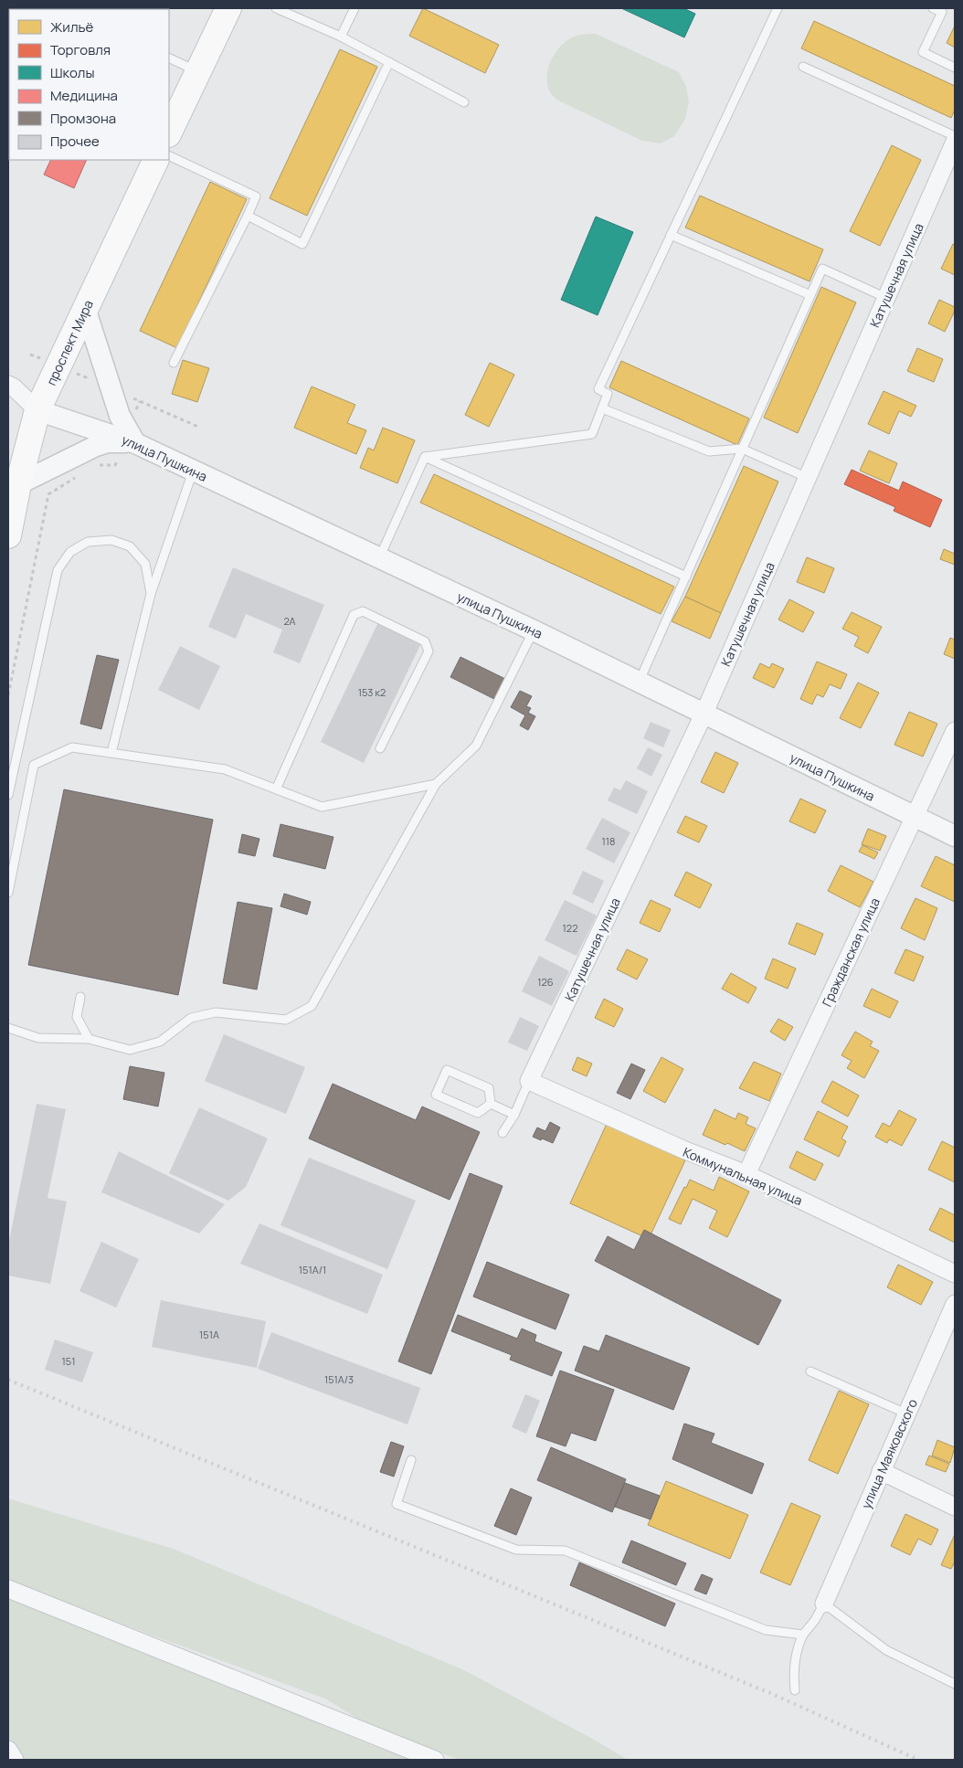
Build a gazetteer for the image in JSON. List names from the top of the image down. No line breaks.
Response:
{"streets":{"main road":["проспект Мира"],"street":["Катушечная улица","улица Пушкина","Гражданская улица","Коммунальная улица","улица Маяковского"]},"crossings":[["Катушечная улица","улица Пушкина"],["Катушечная улица","Коммунальная улица"],["проспект Мира","улица Пушкина"],["улица Пушкина","Гражданская улица"],["Гражданская улица","Коммунальная улица"]],"house_numbers":["2А","153 к2","118","122","126","151А/1","151А","151","151А/3"],"legend":["Жильё","Торговля","Школы","Медицина","Промзона","Прочее"]}
